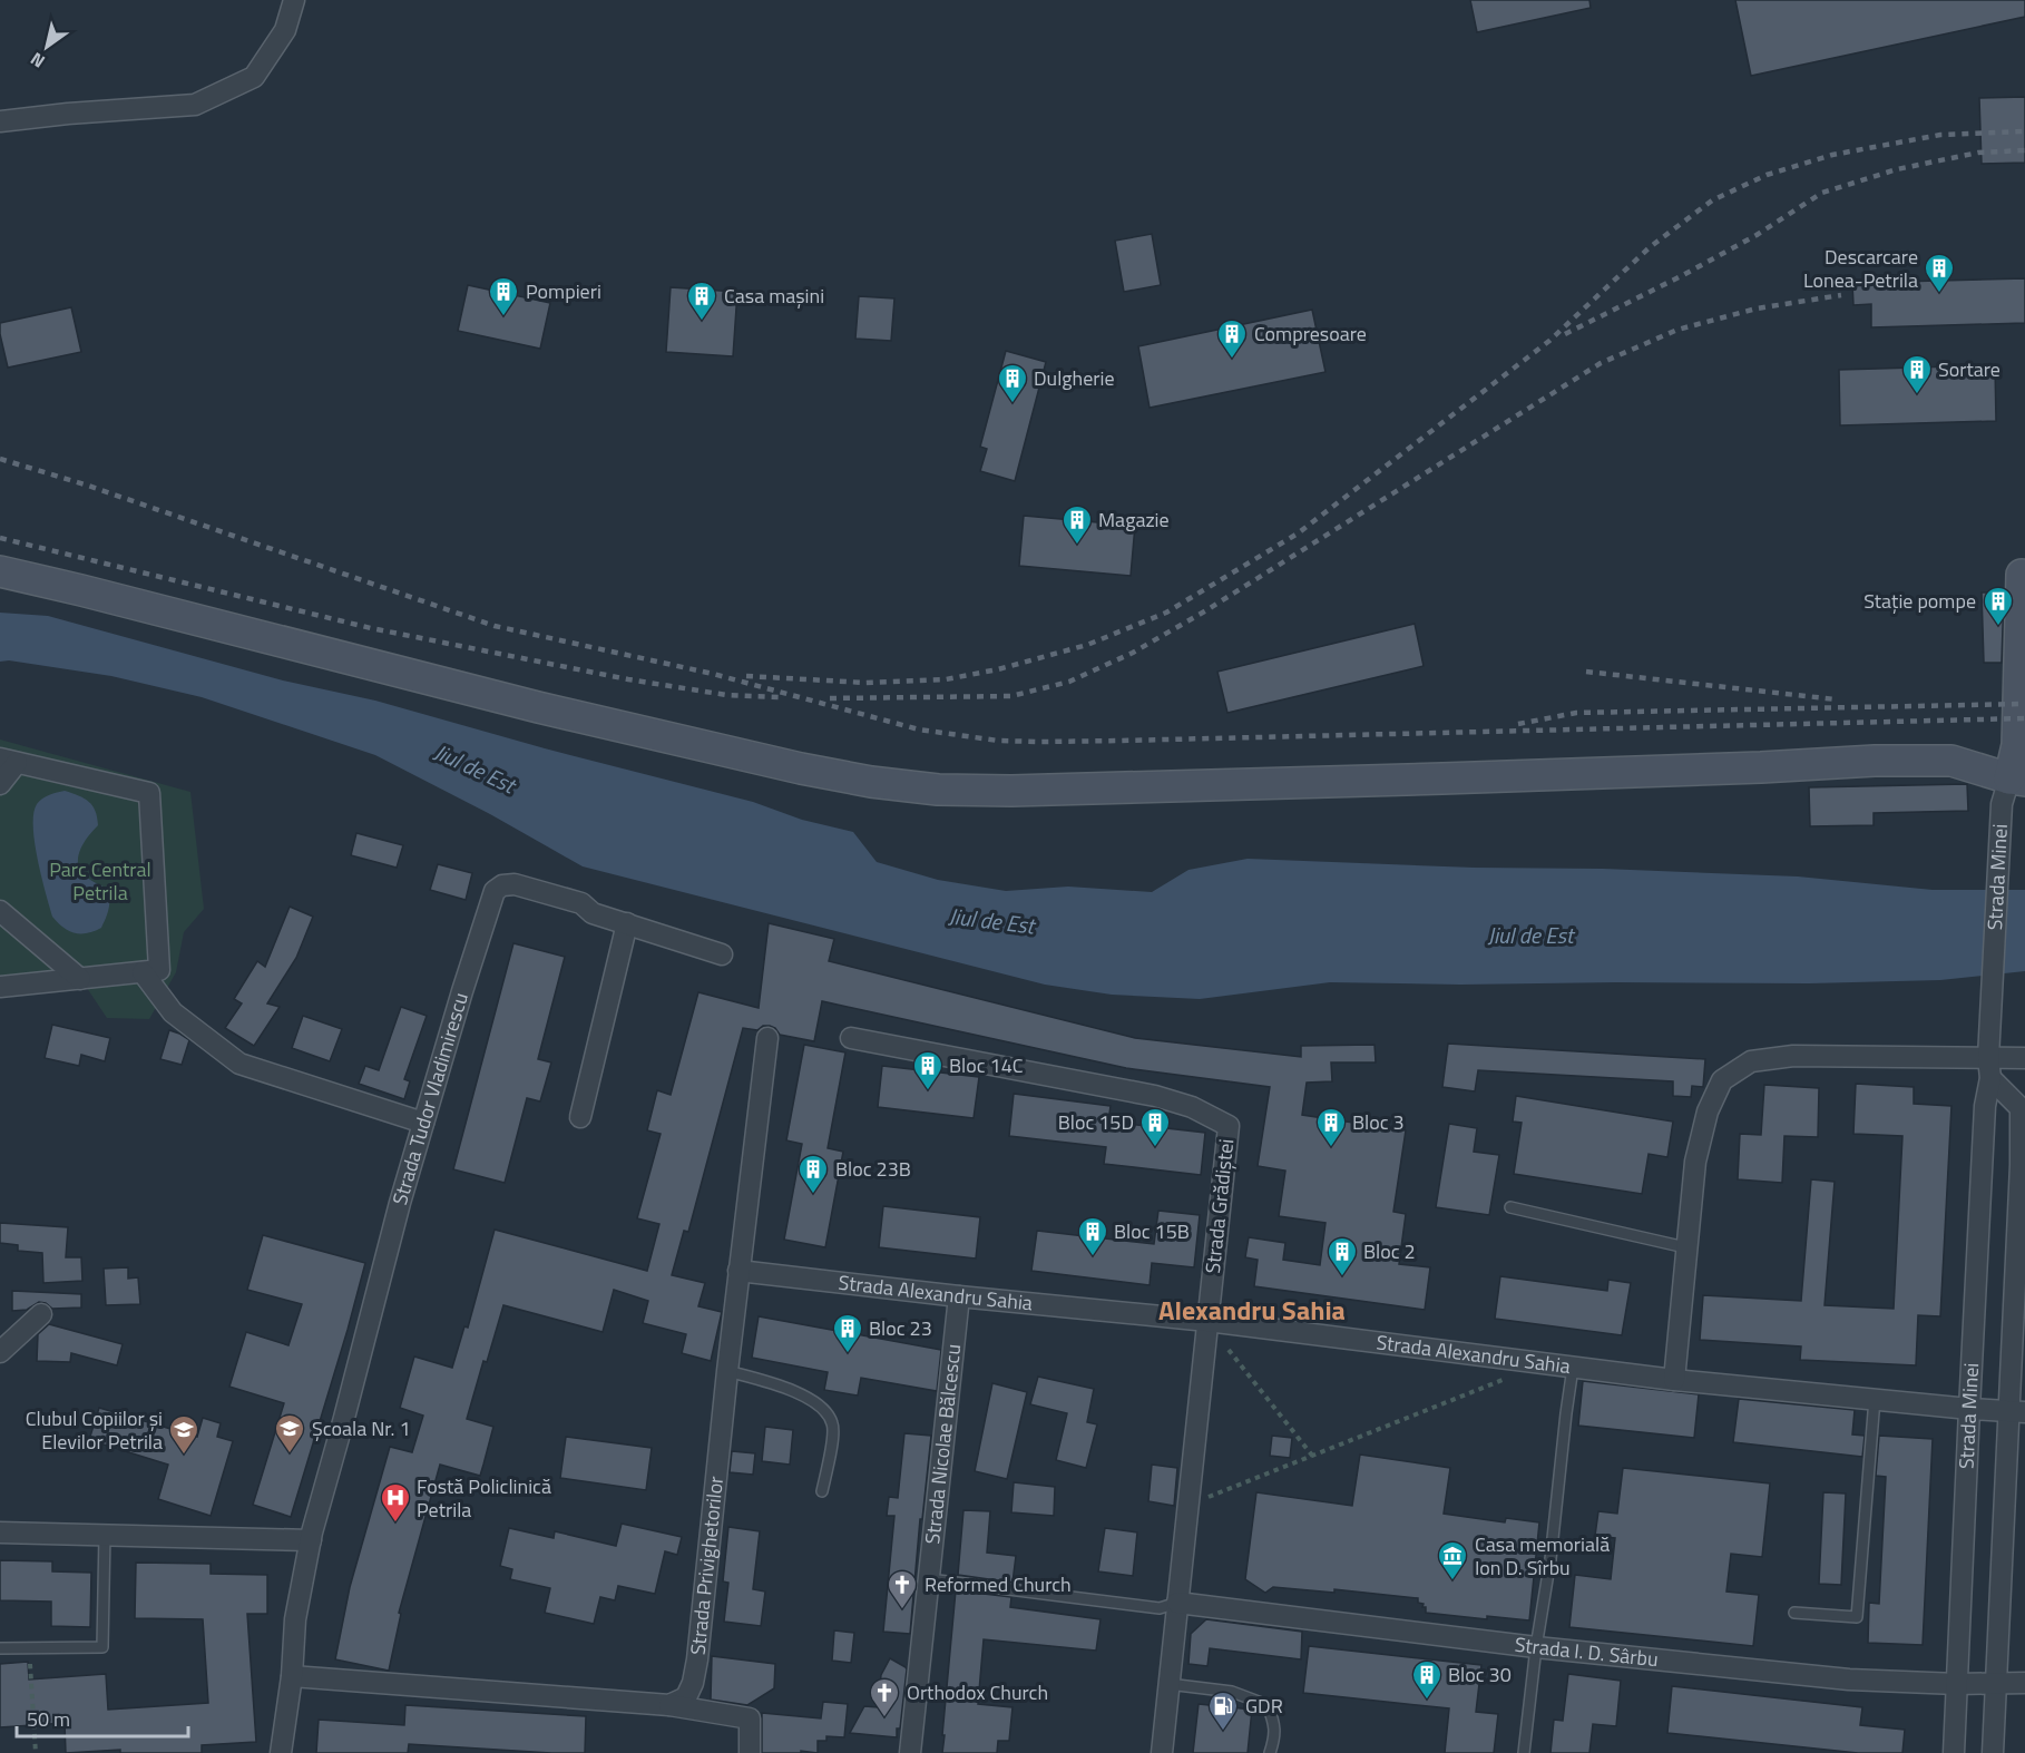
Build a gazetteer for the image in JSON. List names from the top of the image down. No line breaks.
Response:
{"streets":{"street":["Strada Minei","Strada Tudor Vladimirescu","Strada Grădiștei","Strada Alexandru Sahia","Strada Nicolae Bălcescu","Strada Privighetorilor","Strada I. D. Sârbu"]},"crossings":[["Strada Minei","Strada Alexandru Sahia"],["Strada Minei","Strada I. D. Sârbu"],["Strada Grădiștei","Strada Alexandru Sahia"],["Strada Grădiștei","Strada I. D. Sârbu"],["Strada Alexandru Sahia","Strada Nicolae Bălcescu"],["Strada Alexandru Sahia","Strada Privighetorilor"]],"districts":["Alexandru Sahia"],"water":["Jiul de Est"],"parks":["Parc Central Petrila"],"places":{"building":["Descarcare Lonea-Petrila","Pompieri","Casa mașini","Compresoare","Sortare","Dulgherie","Magazie","Stație pompe","Bloc 14C","Bloc 15D","Bloc 3","Bloc 23B","Bloc 15B","Bloc 2","Bloc 23","Bloc 30"],"school or university":["Școala Nr. 1","Clubul Copiilor și Elevilor Petrila"],"hospital":["Fostă Policlinică Petrila"],"museum":["Casa memorială Ion D. Sîrbu"],"church":["Reformed Church","Orthodox Church"],"fuel station":["GDR"]},"scale_bar":"50 m","north":"bottom left"}
